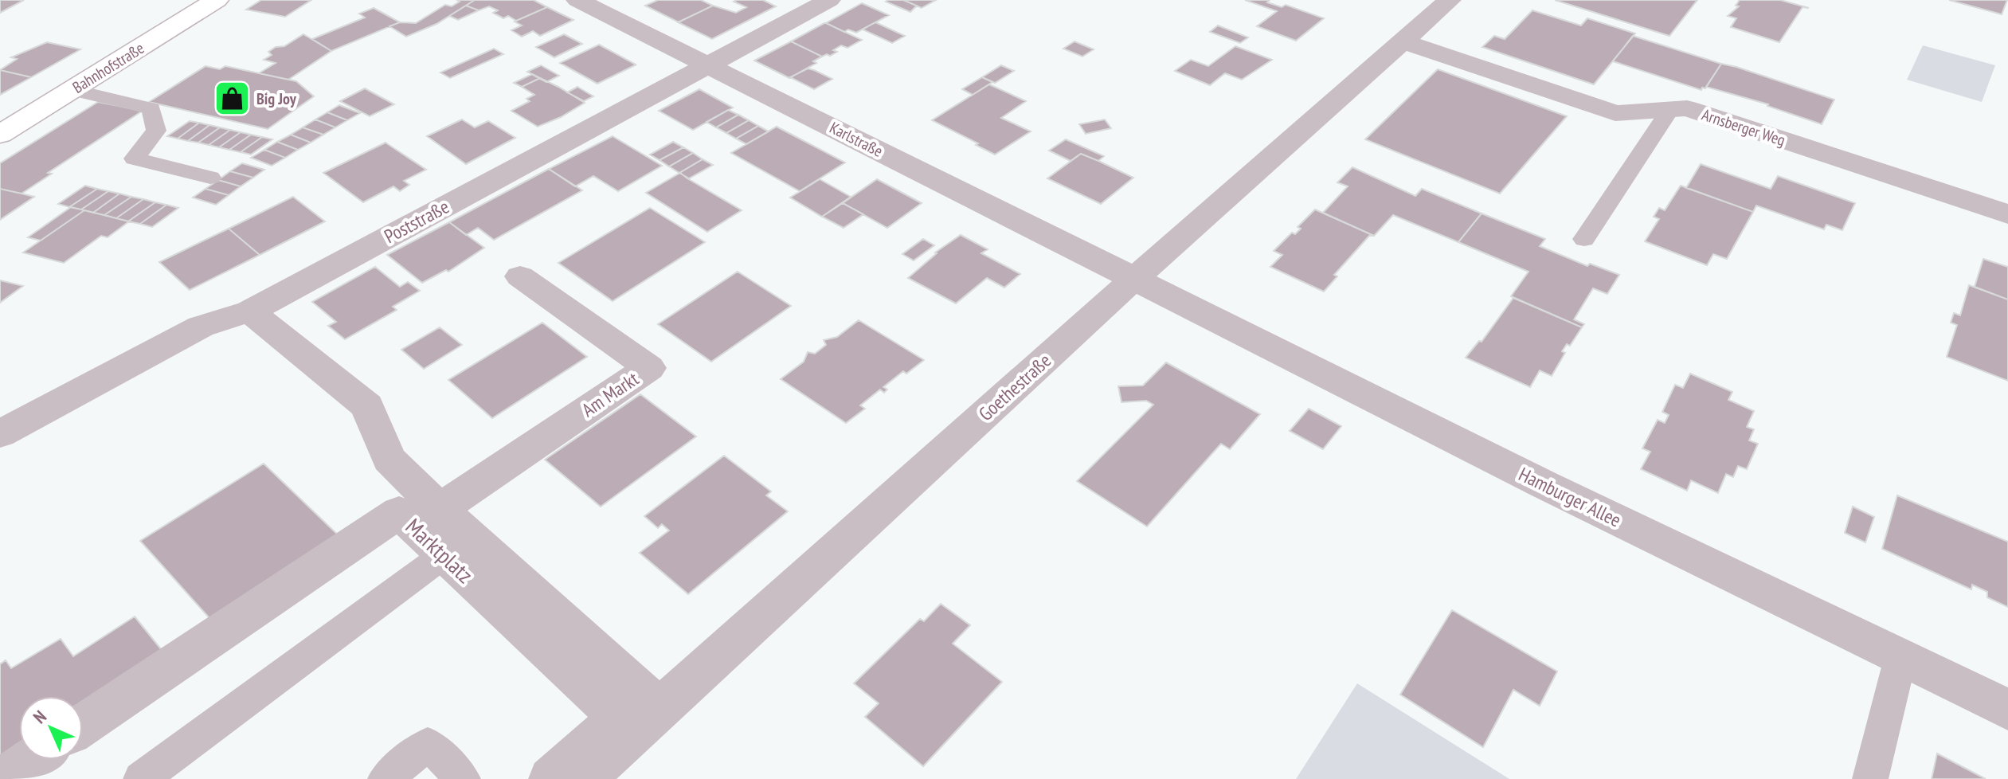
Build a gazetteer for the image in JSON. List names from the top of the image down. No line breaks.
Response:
{"streets":{"main road":["Bahnhofstraße"],"street":["Arnsberger Weg","Karlstraße","Poststraße","Goethestraße","Am Markt","Hamburger Allee","Marktplatz"]},"crossings":[["Arnsberger Weg","Goethestraße"],["Karlstraße","Poststraße"],["Karlstraße","Goethestraße"],["Karlstraße","Hamburger Allee"],["Goethestraße","Hamburger Allee"],["Am Markt","Marktplatz"]],"places":{"shop":["Big Joy"]},"north":"top left"}
